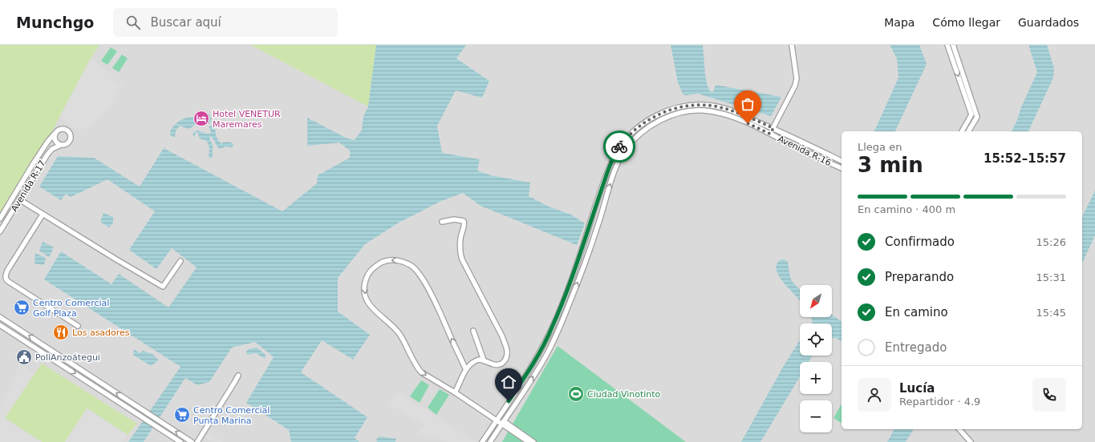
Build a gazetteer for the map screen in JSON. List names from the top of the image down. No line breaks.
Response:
{"streets":{"street":["Avenida R-16","Avenida R-17"]},"places":{"hotel":["Hotel VENETUR Maremares"],"supermarket":["Centro Comercial Golf Plaza","Centro Comercial Punta Marina"],"restaurant":["Los asadores"],"public building":["PoliAnzoátegui"],"sports":["Ciudad Vinotinto"]},"north":"bottom left","page":{"header":"Munchgo","search":"Buscar aquí","nav":["Mapa","Cómo llegar","Guardados"],"heading":["3 min","Llega en","15:52–15:57"],"panel":["Lucía","Repartidor · 4.9"],"bar":"En camino · 400 m","list":[["Confirmado","15:26"],["Preparando","15:31"],["En camino","15:45"],"Entregado"],"map_buttons":["+","−"]}}
